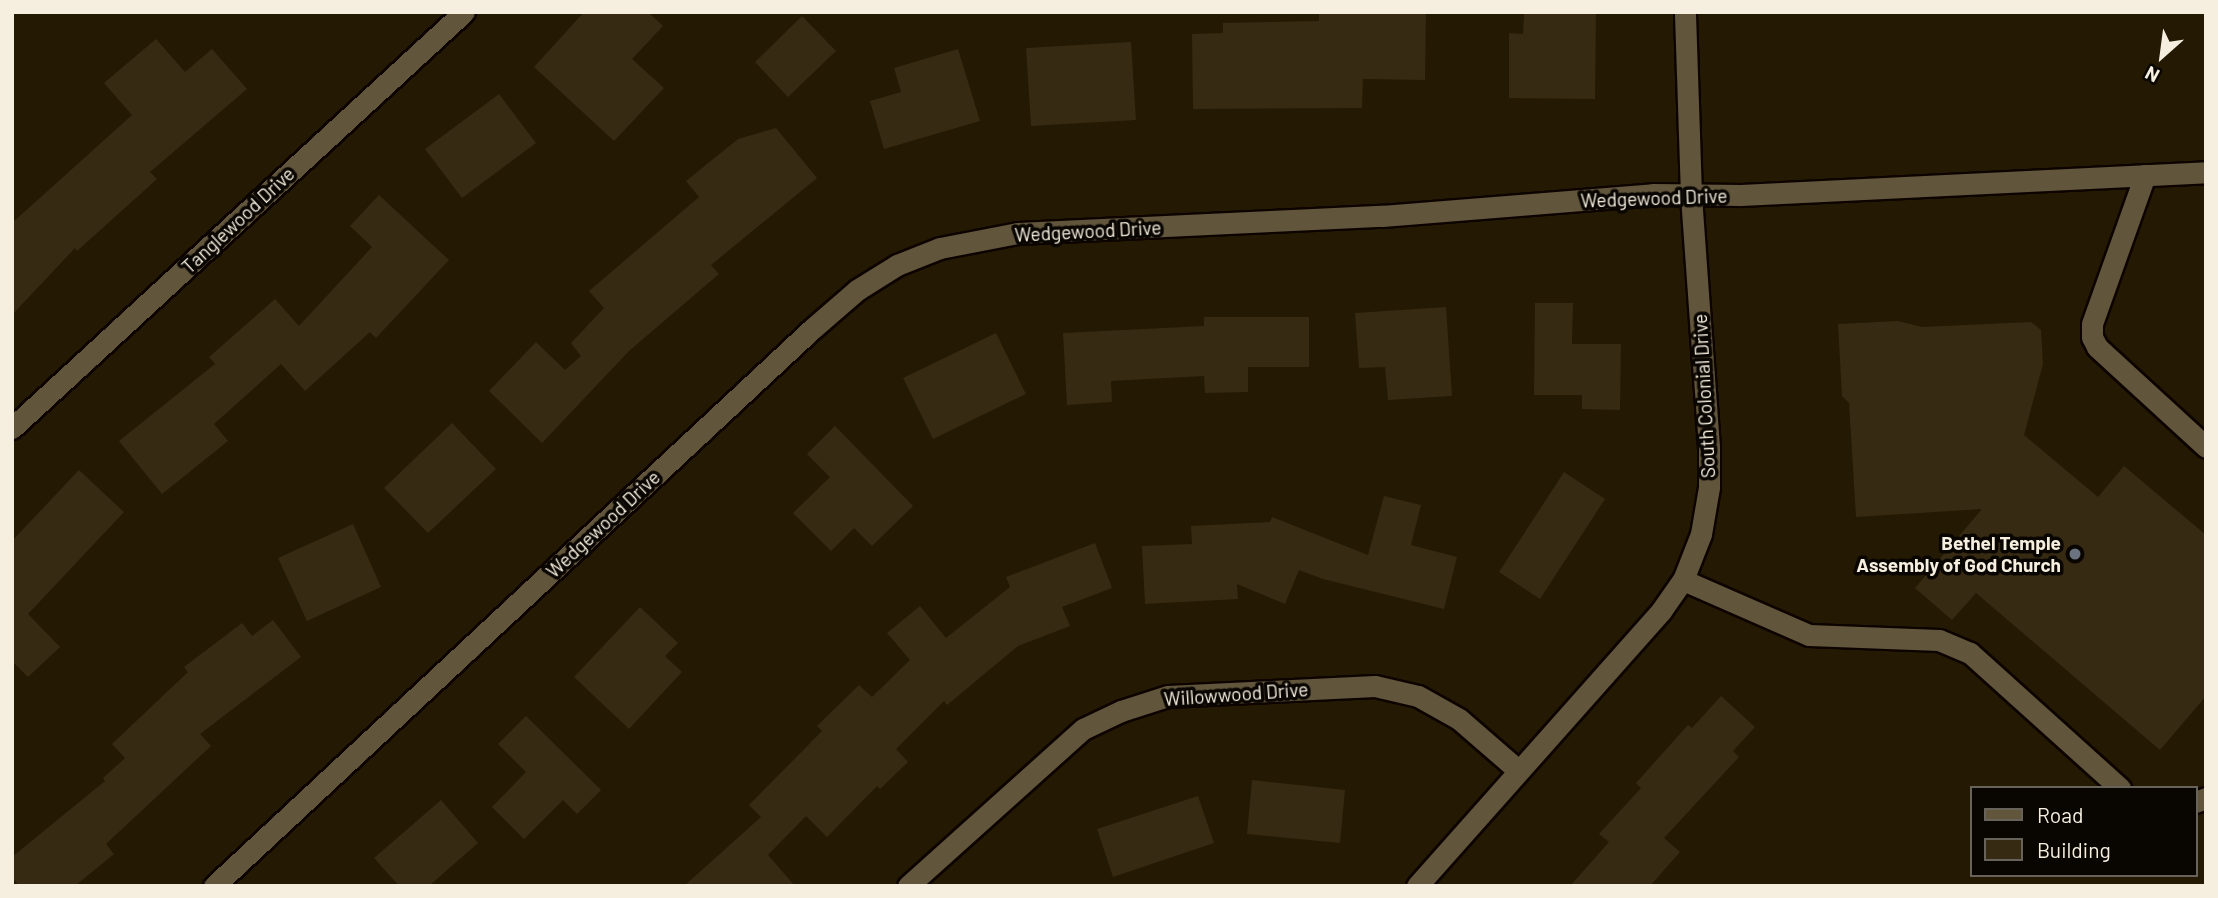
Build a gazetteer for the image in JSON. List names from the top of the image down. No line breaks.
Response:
{"streets":{"street":["Wedgewood Drive","Tanglewood Drive","South Colonial Drive","Willowwood Drive"]},"crossings":[["Wedgewood Drive","South Colonial Drive"],["South Colonial Drive","Willowwood Drive"]],"places":["Bethel Temple Assembly of God Church"],"legend":["Road","Building"],"north":"bottom left"}
